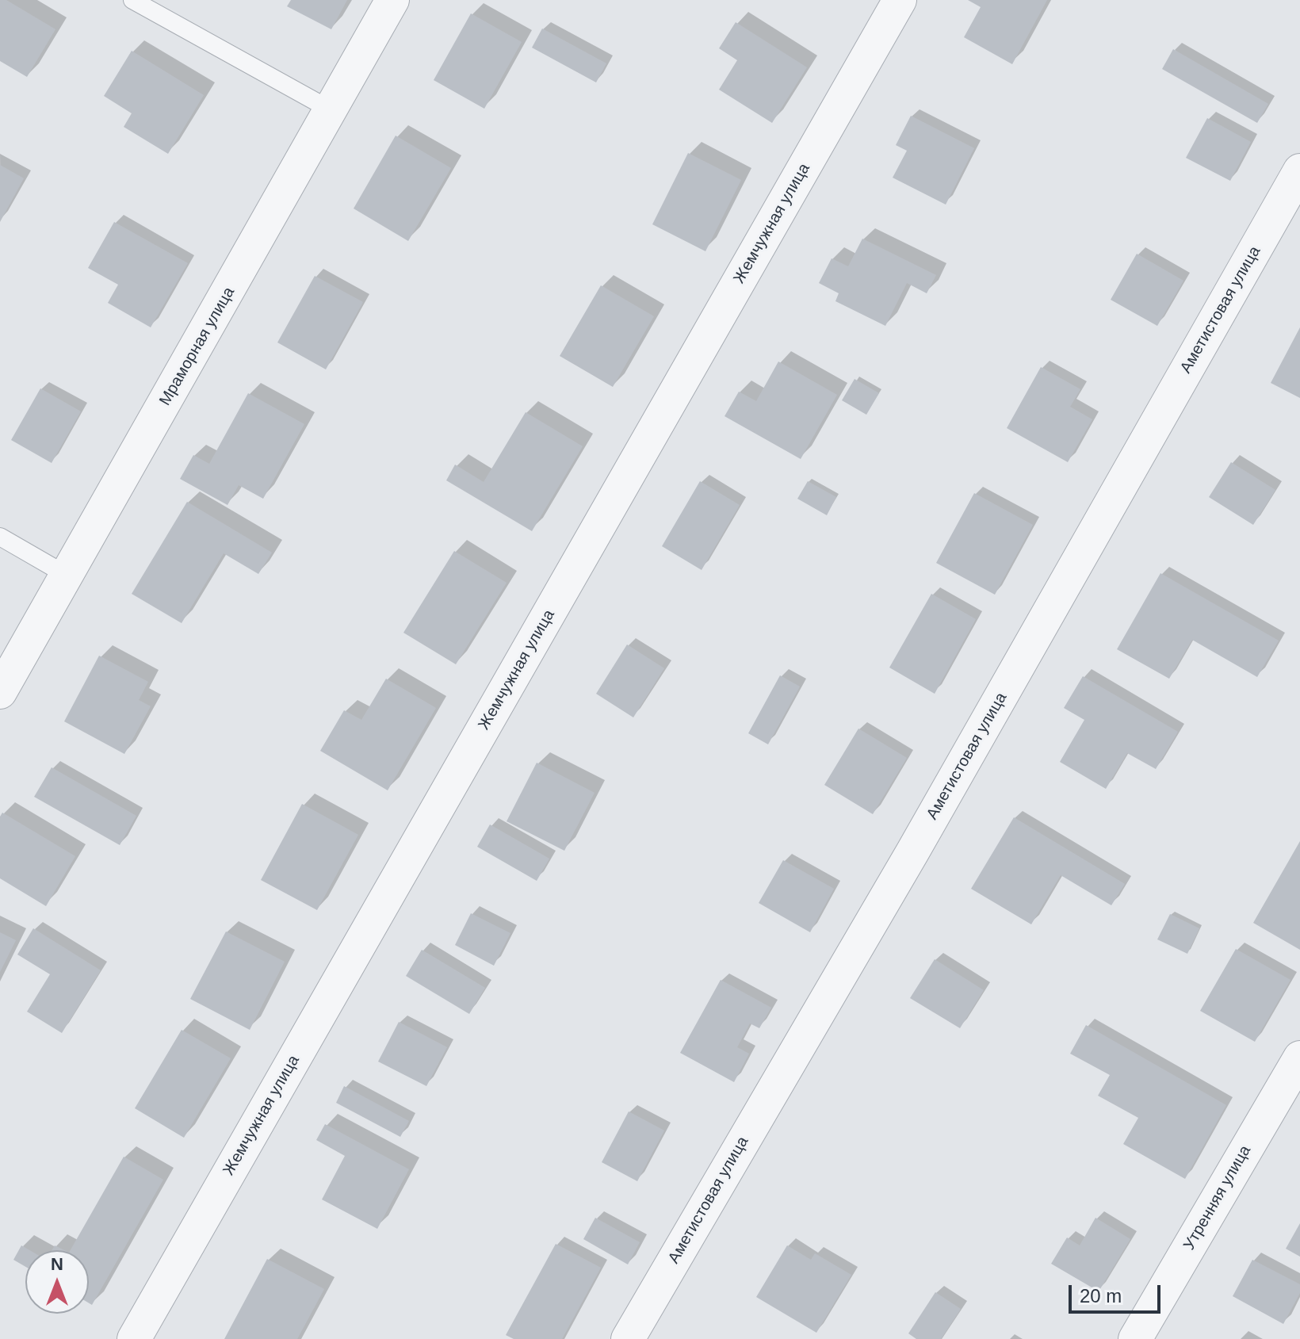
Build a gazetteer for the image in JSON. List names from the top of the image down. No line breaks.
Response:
{"streets":{"street":["Жемчужная улица","Аметистовая улица","Мраморная улица","Утренняя улица"]},"scale_bar":"20 m","north":"top"}
